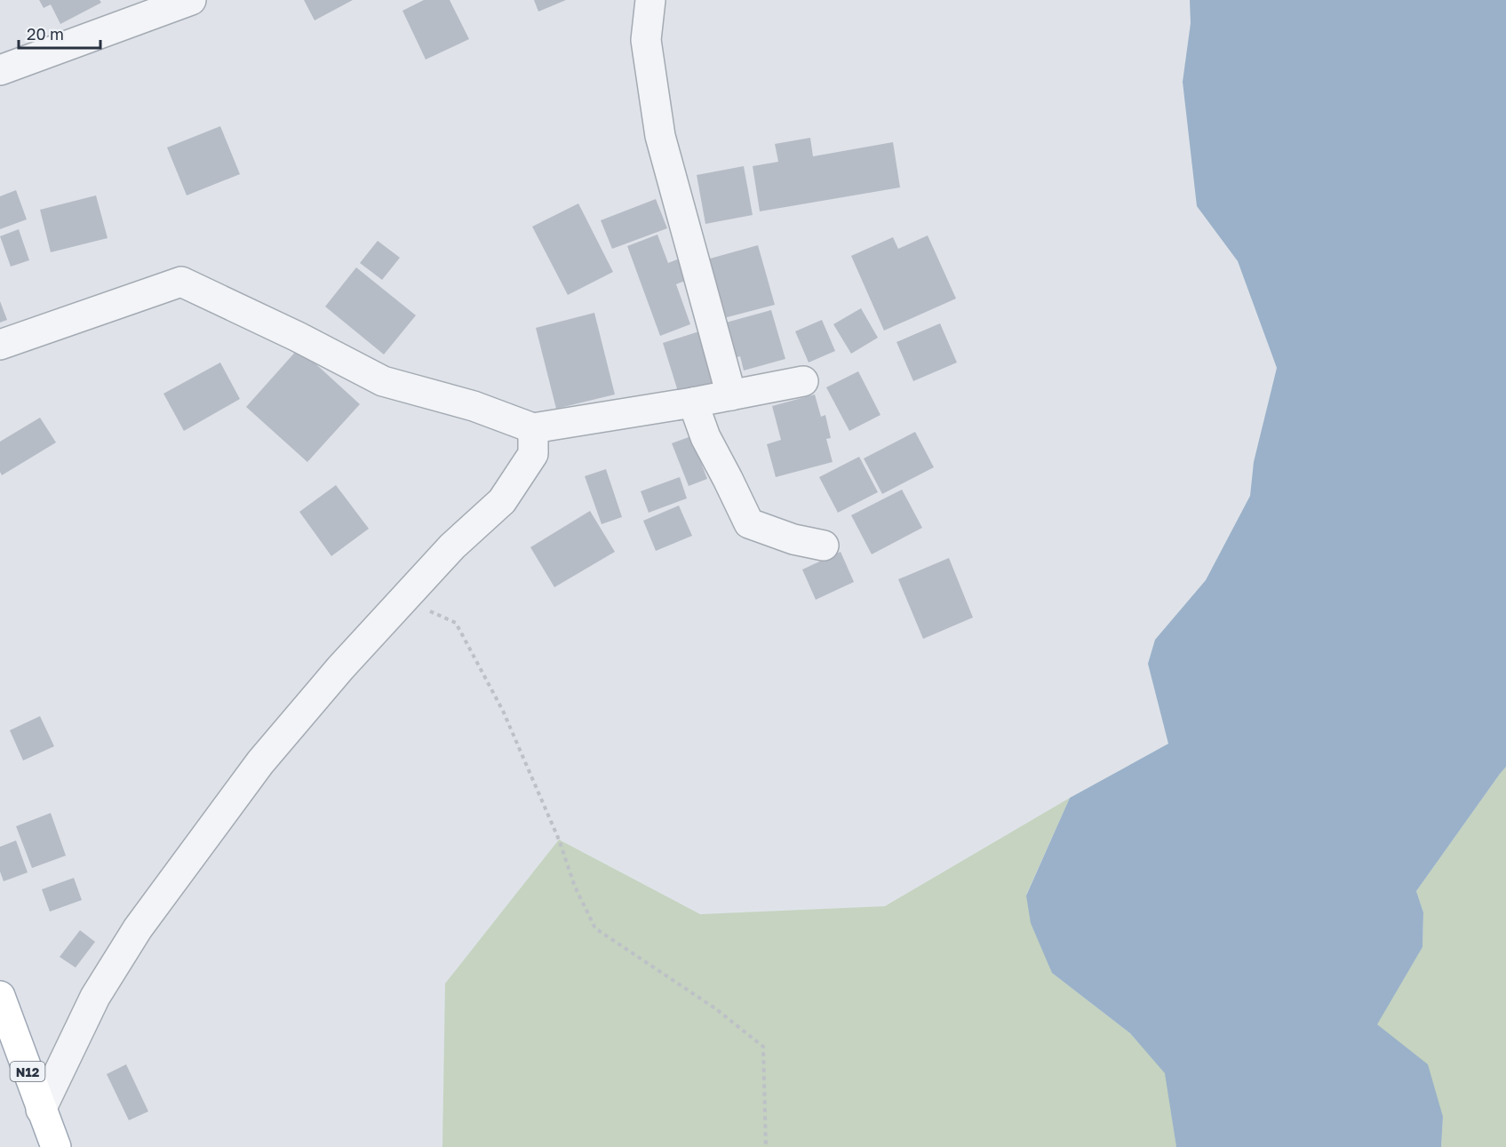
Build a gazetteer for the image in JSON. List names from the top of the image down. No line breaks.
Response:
{"streets":{"main road":["N12"]},"scale_bar":"20 m"}
